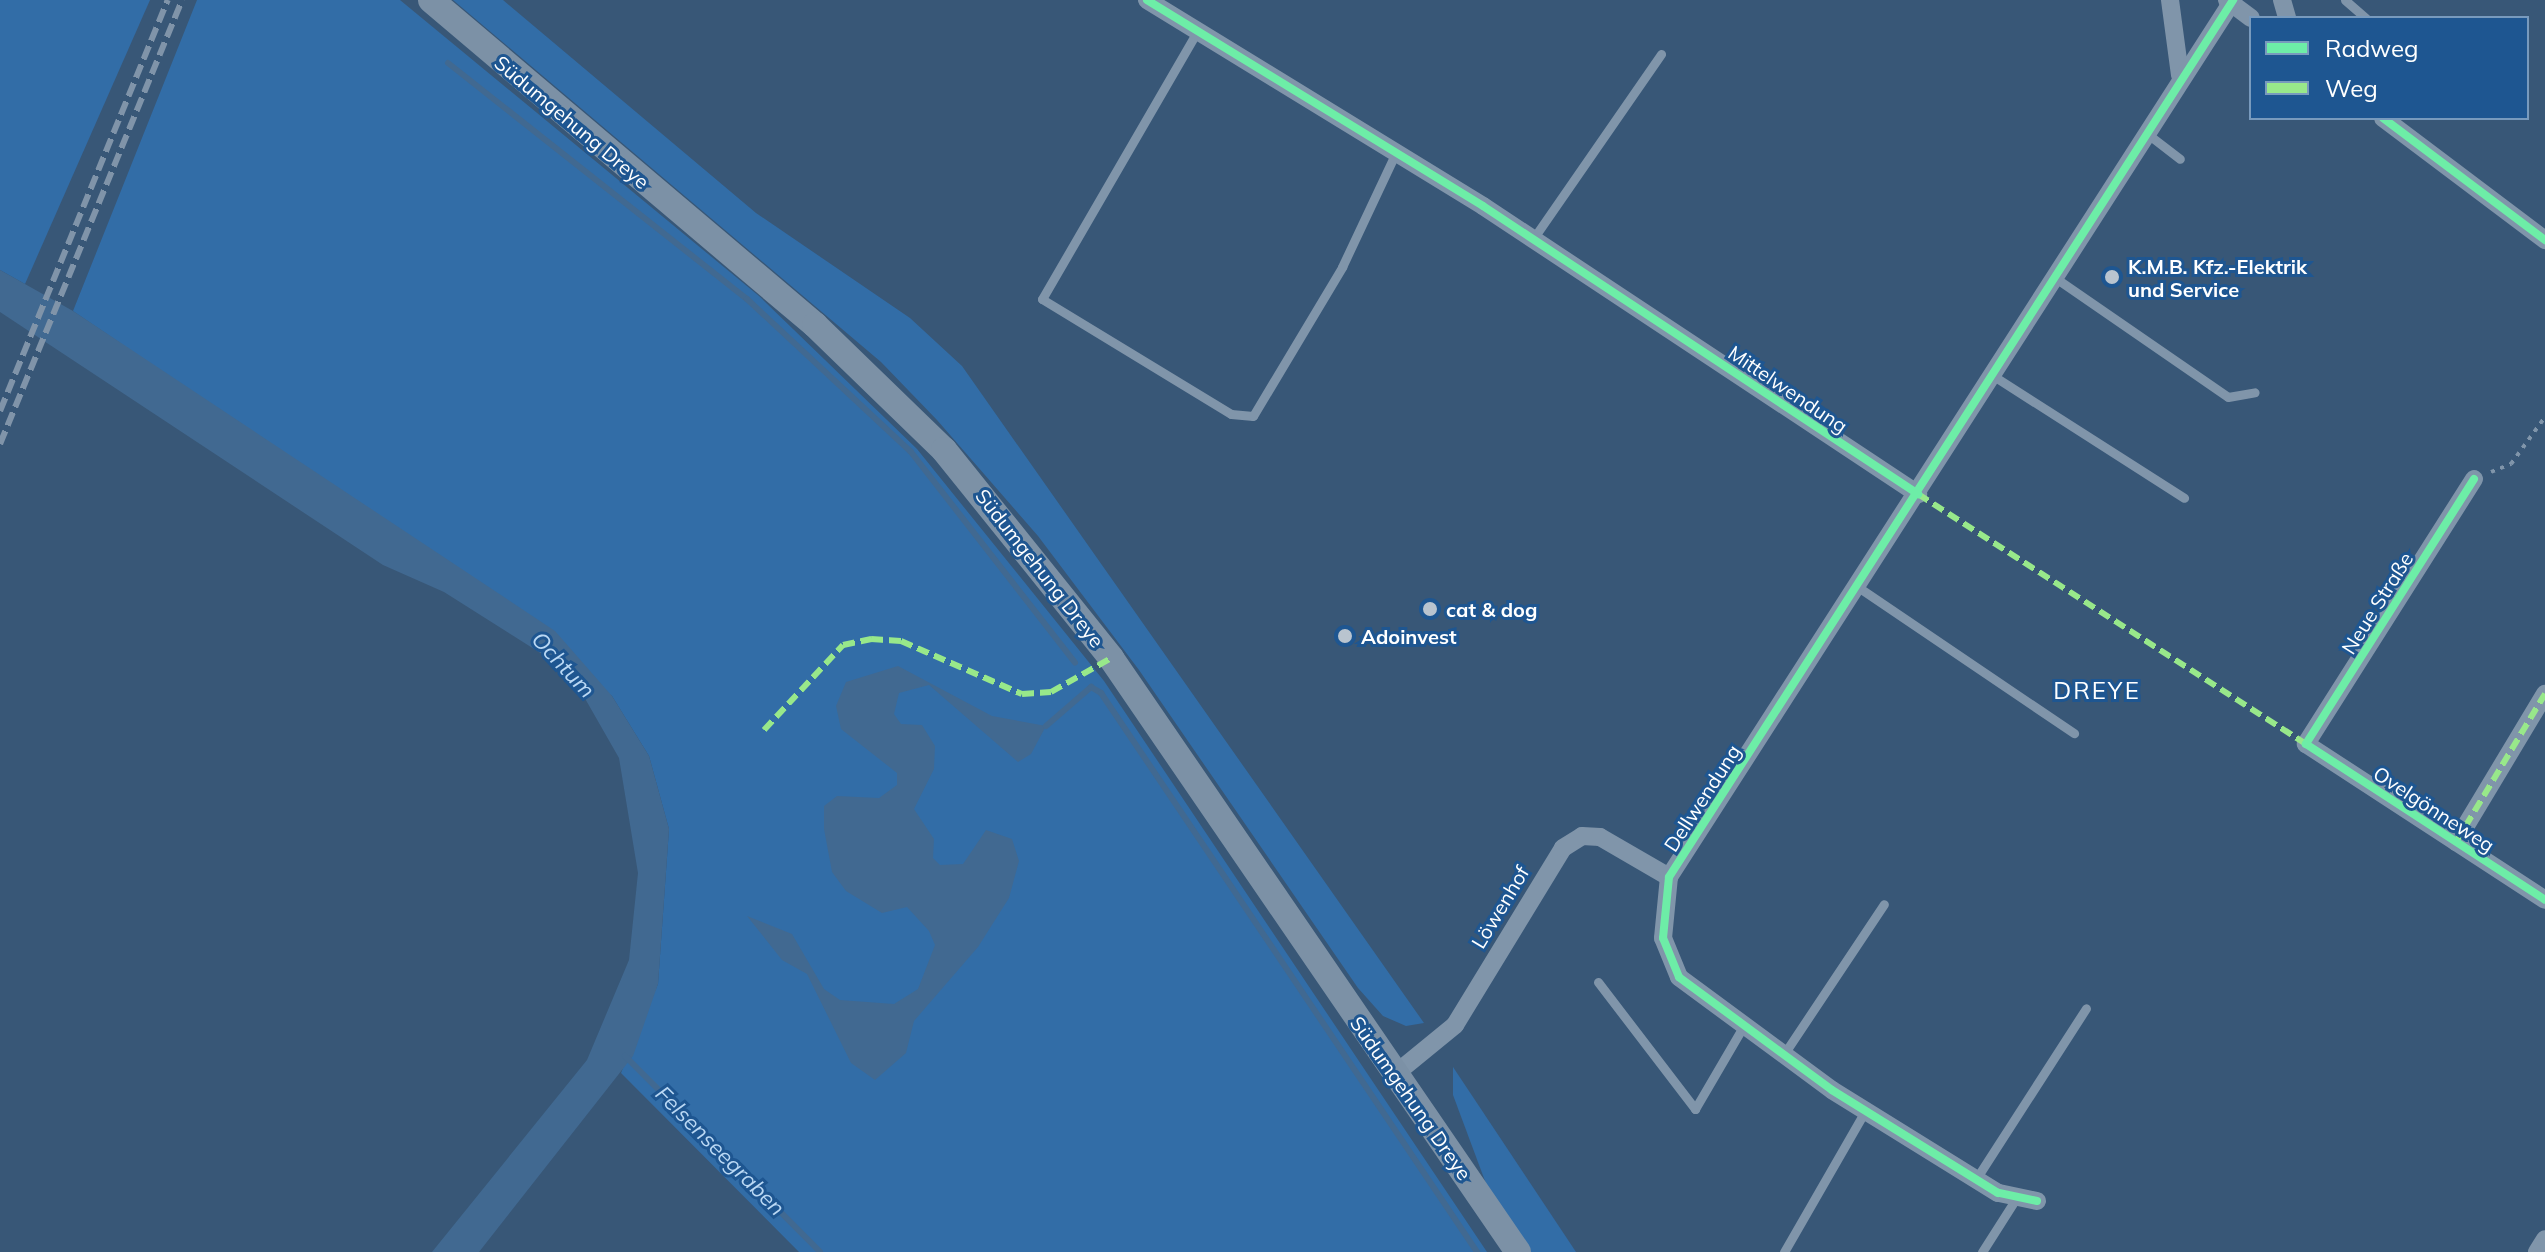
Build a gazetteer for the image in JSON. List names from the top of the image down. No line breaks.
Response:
{"streets":{"main road":["Südumgehung Dreye"],"street":["Mittelwendung","Neue Straße","Dellwendung","Ovelgönneweg","Löwenhof"]},"crossings":[["Südumgehung Dreye","Löwenhof"],["Mittelwendung","Dellwendung"],["Neue Straße","Ovelgönneweg"],["Dellwendung","Löwenhof"]],"districts":["DREYE"],"water":["Ochtum","Felsenseegraben"],"places":["K.M.B. Kfz.-Elektrik und Service","cat & dog","Adoinvest"],"legend":["Radweg","Weg"]}
